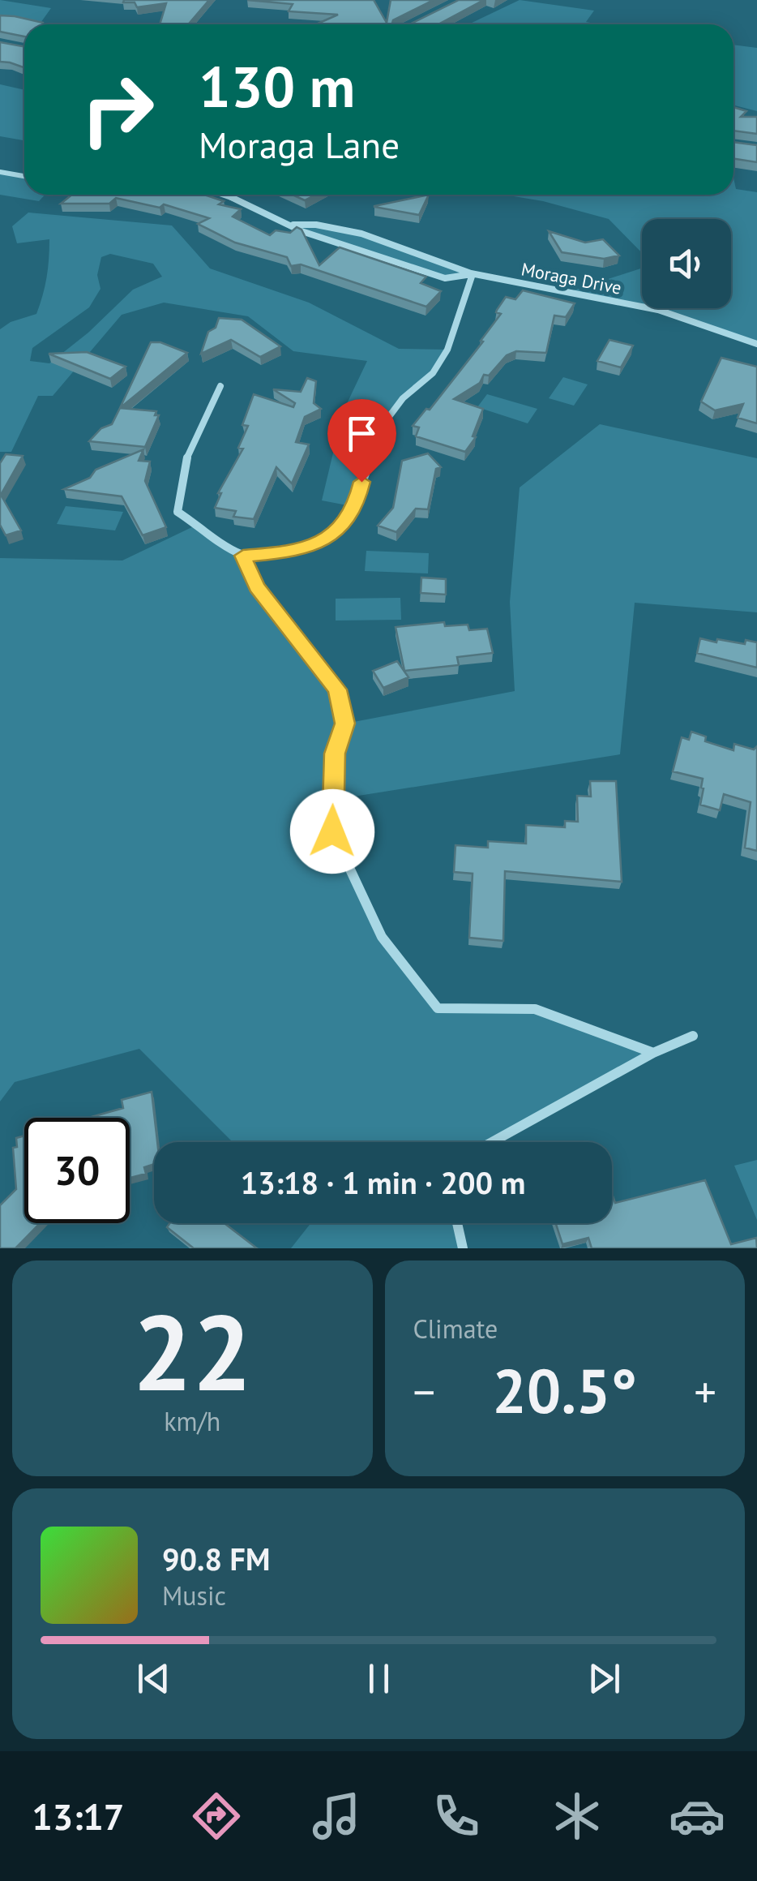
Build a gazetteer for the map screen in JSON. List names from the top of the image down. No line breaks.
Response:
{"streets":{"street":["Moraga Drive"]},"page":{"turn":["130 m","Moraga Lane"],"limit":"30","trip":"13:18 · 1 min · 200 m","tile":[["22","km/h"],"Climate"],"heat":["−","20.5°","+"],"song":["90.8 FM","Music"],"tabs":"13:17"}}
